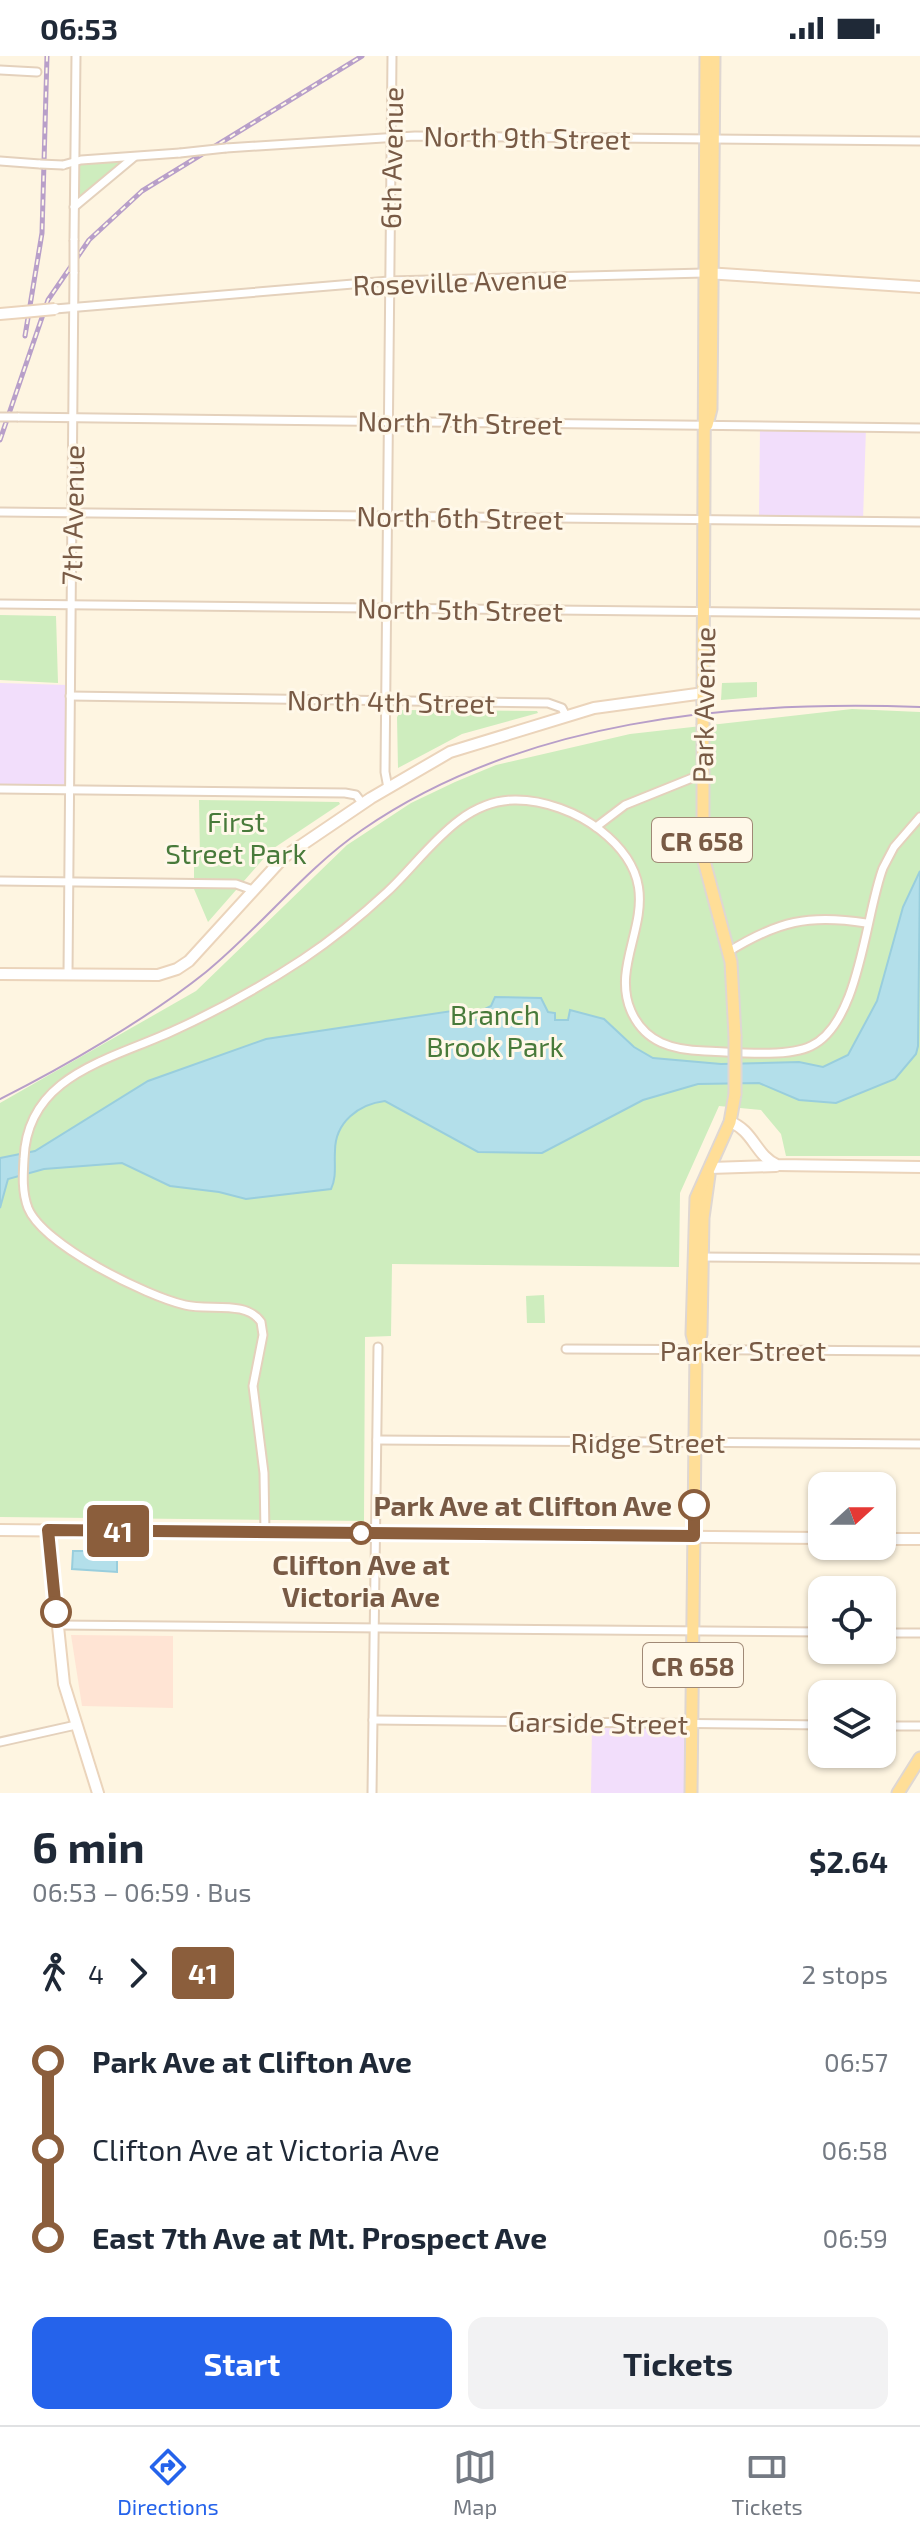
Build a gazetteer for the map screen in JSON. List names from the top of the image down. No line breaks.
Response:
{"streets":{"main road":["Roseville Avenue","Park Avenue","CR 658"],"street":["North 9th Street","6th Avenue","North 7th Street","7th Avenue","North 6th Street","North 5th Street","North 4th Street","Parker Street","Ridge Street","Garside Street"]},"crossings":[["North 9th Street","6th Avenue"],["North 9th Street","7th Avenue"],["North 9th Street","Park Avenue"],["6th Avenue","Roseville Avenue"],["6th Avenue","North 7th Street"],["6th Avenue","North 6th Street"],["6th Avenue","North 5th Street"],["6th Avenue","North 4th Street"],["Roseville Avenue","7th Avenue"],["Roseville Avenue","Park Avenue"],["North 7th Street","7th Avenue"],["North 7th Street","Park Avenue"],["7th Avenue","North 6th Street"],["7th Avenue","North 5th Street"],["7th Avenue","North 4th Street"],["North 6th Street","Park Avenue"],["North 5th Street","Park Avenue"],["Park Avenue","Parker Street"],["Park Avenue","Ridge Street"],["Park Avenue","Garside Street"]],"parks":["First Street Park","Branch Brook Park"],"places":["Park Ave at Clifton Ave","Clifton Ave at Victoria Ave"],"lines":["bus line 41"],"north":"right","page":{"status":"06:53","on_map":"41","heading":["6 min","06:53 – 06:59 · Bus","$2.64"],"legs":["4","41","2 stops"],"list":[{"name":"Park Ave at Clifton Ave","value":"06:57"},{"name":"Clifton Ave at Victoria Ave","value":"06:58"},{"name":"East 7th Ave at Mt. Prospect Ave","value":"06:59"}],"buttons":["Start","Tickets"],"tabs":["Directions","Map","Tickets"]}}
